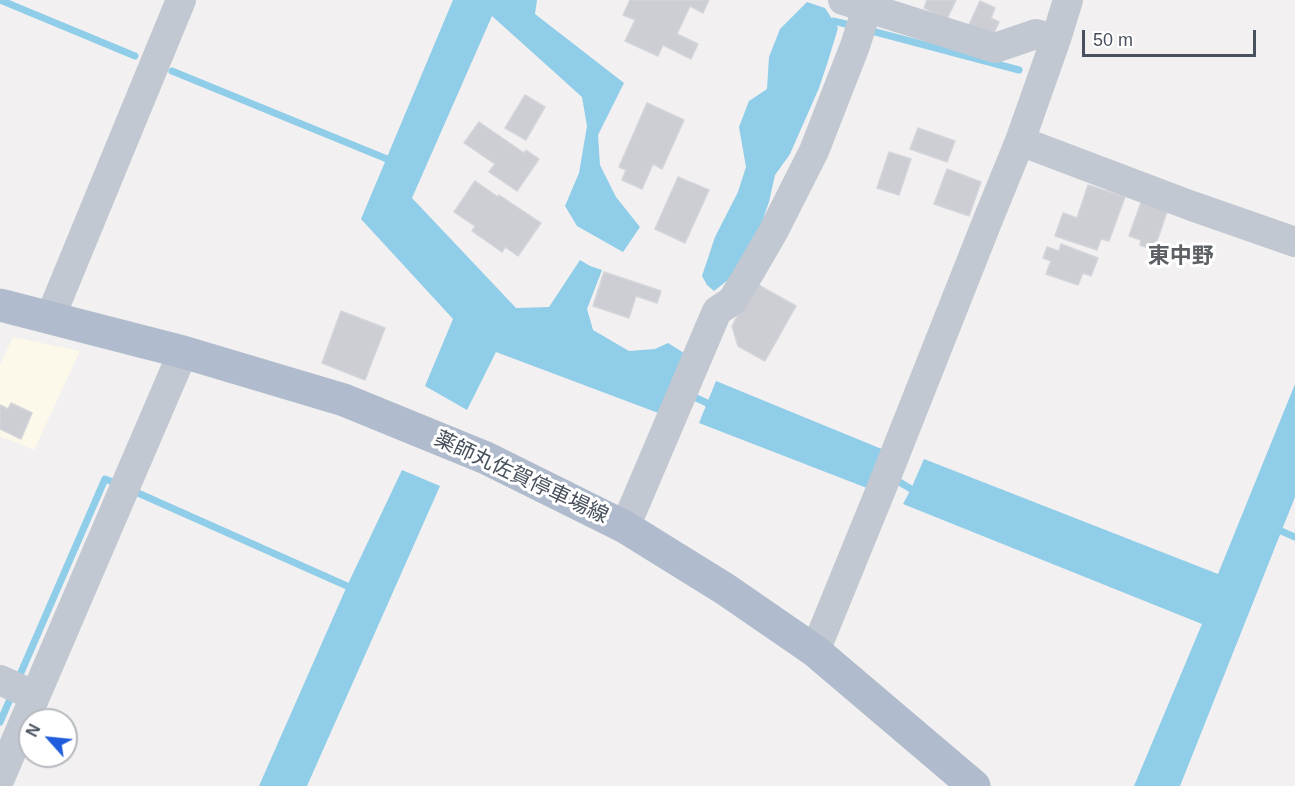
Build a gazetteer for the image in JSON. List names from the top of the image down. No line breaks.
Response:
{"streets":{"main road":["薬師丸佐賀停車場線"]},"districts":["東中野"],"scale_bar":"50 m","north":"top left"}
